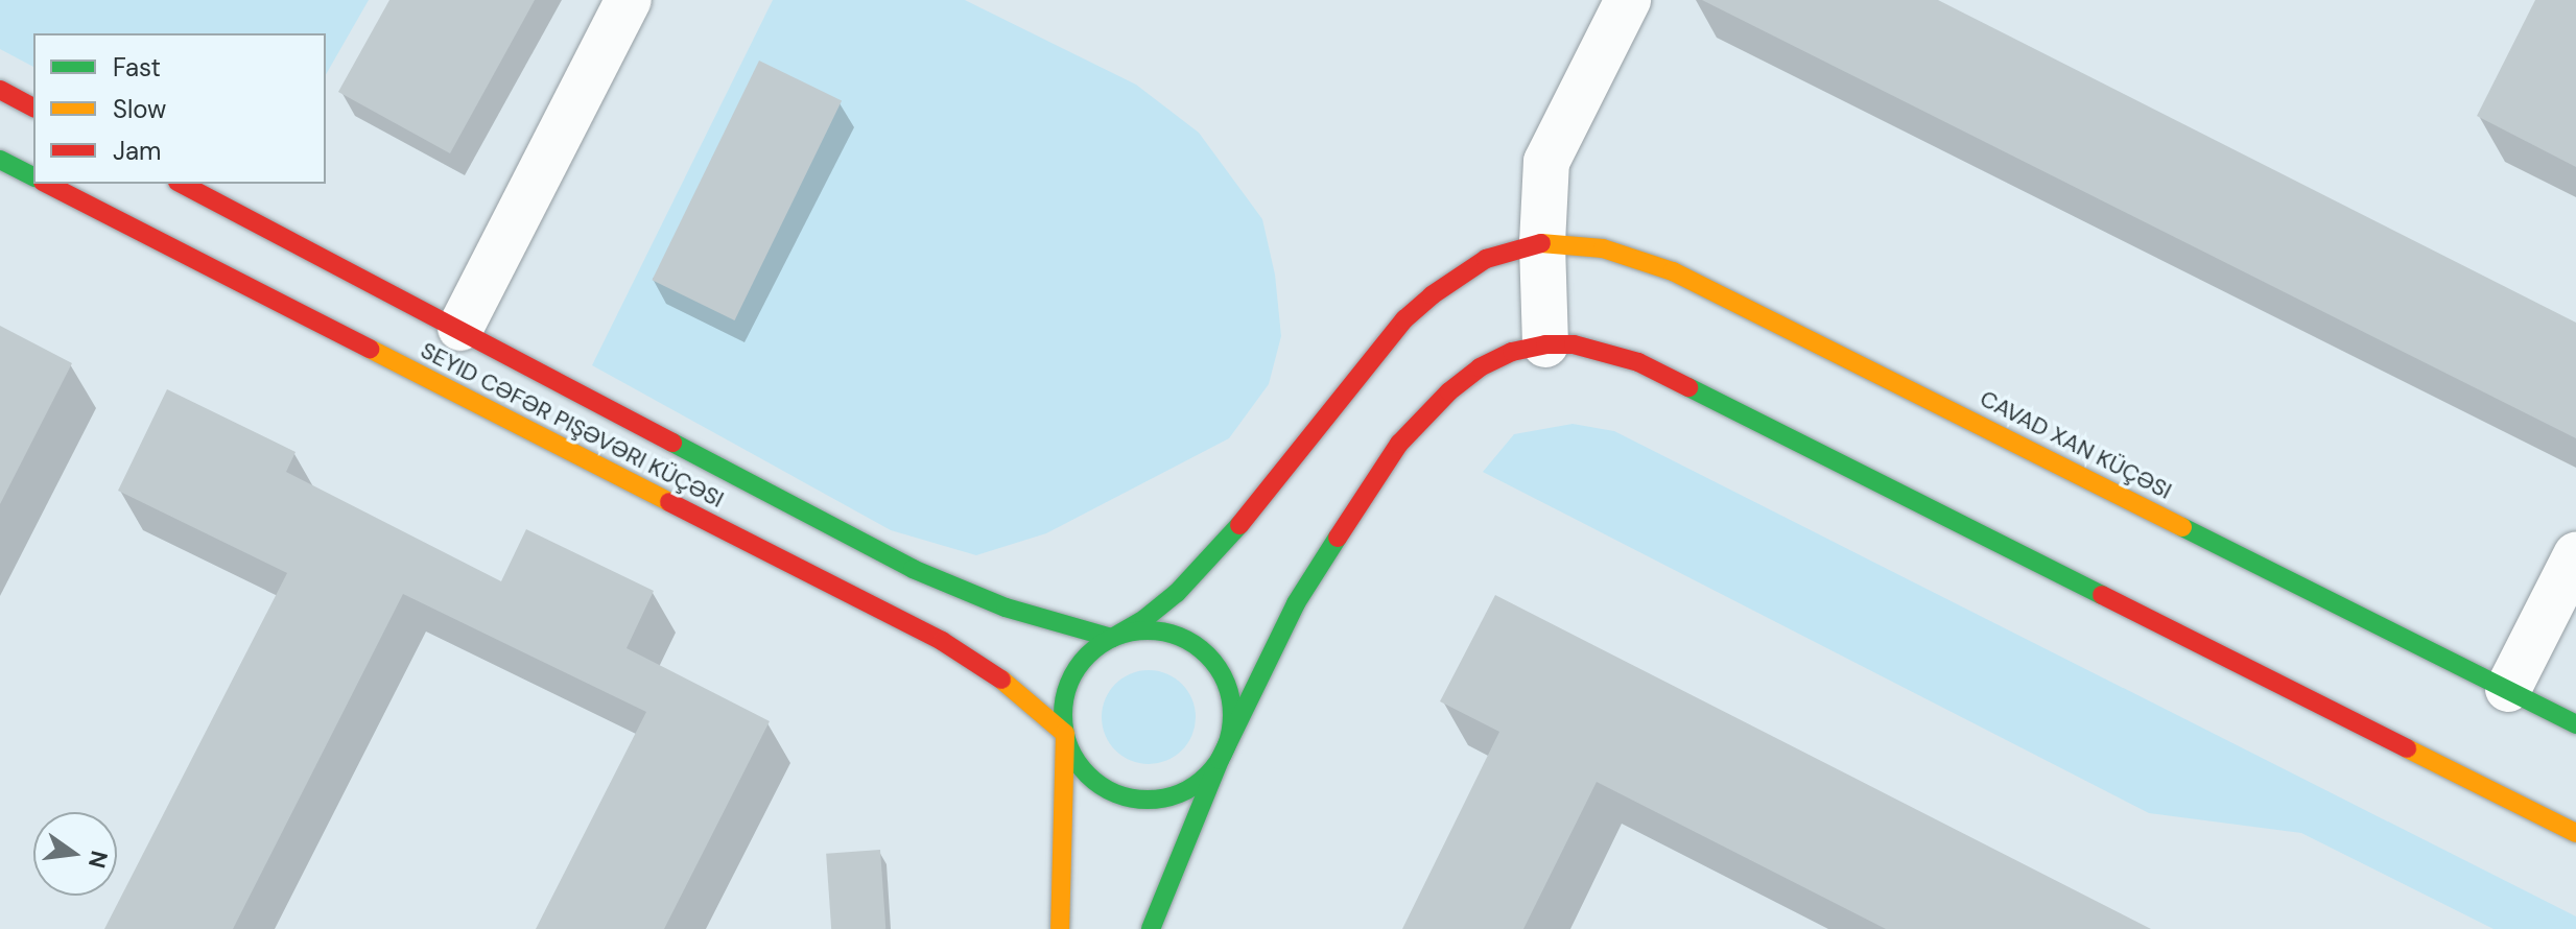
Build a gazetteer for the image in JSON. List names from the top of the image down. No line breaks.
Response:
{"streets":{"street":["SEYID CƏFƏR PIŞƏVƏRI KÜÇƏSI","CAVAD XAN KÜÇƏSI"]},"crossings":[["SEYID CƏFƏR PIŞƏVƏRI KÜÇƏSI","CAVAD XAN KÜÇƏSI"]],"legend":["Fast","Slow","Jam"],"north":"right"}
